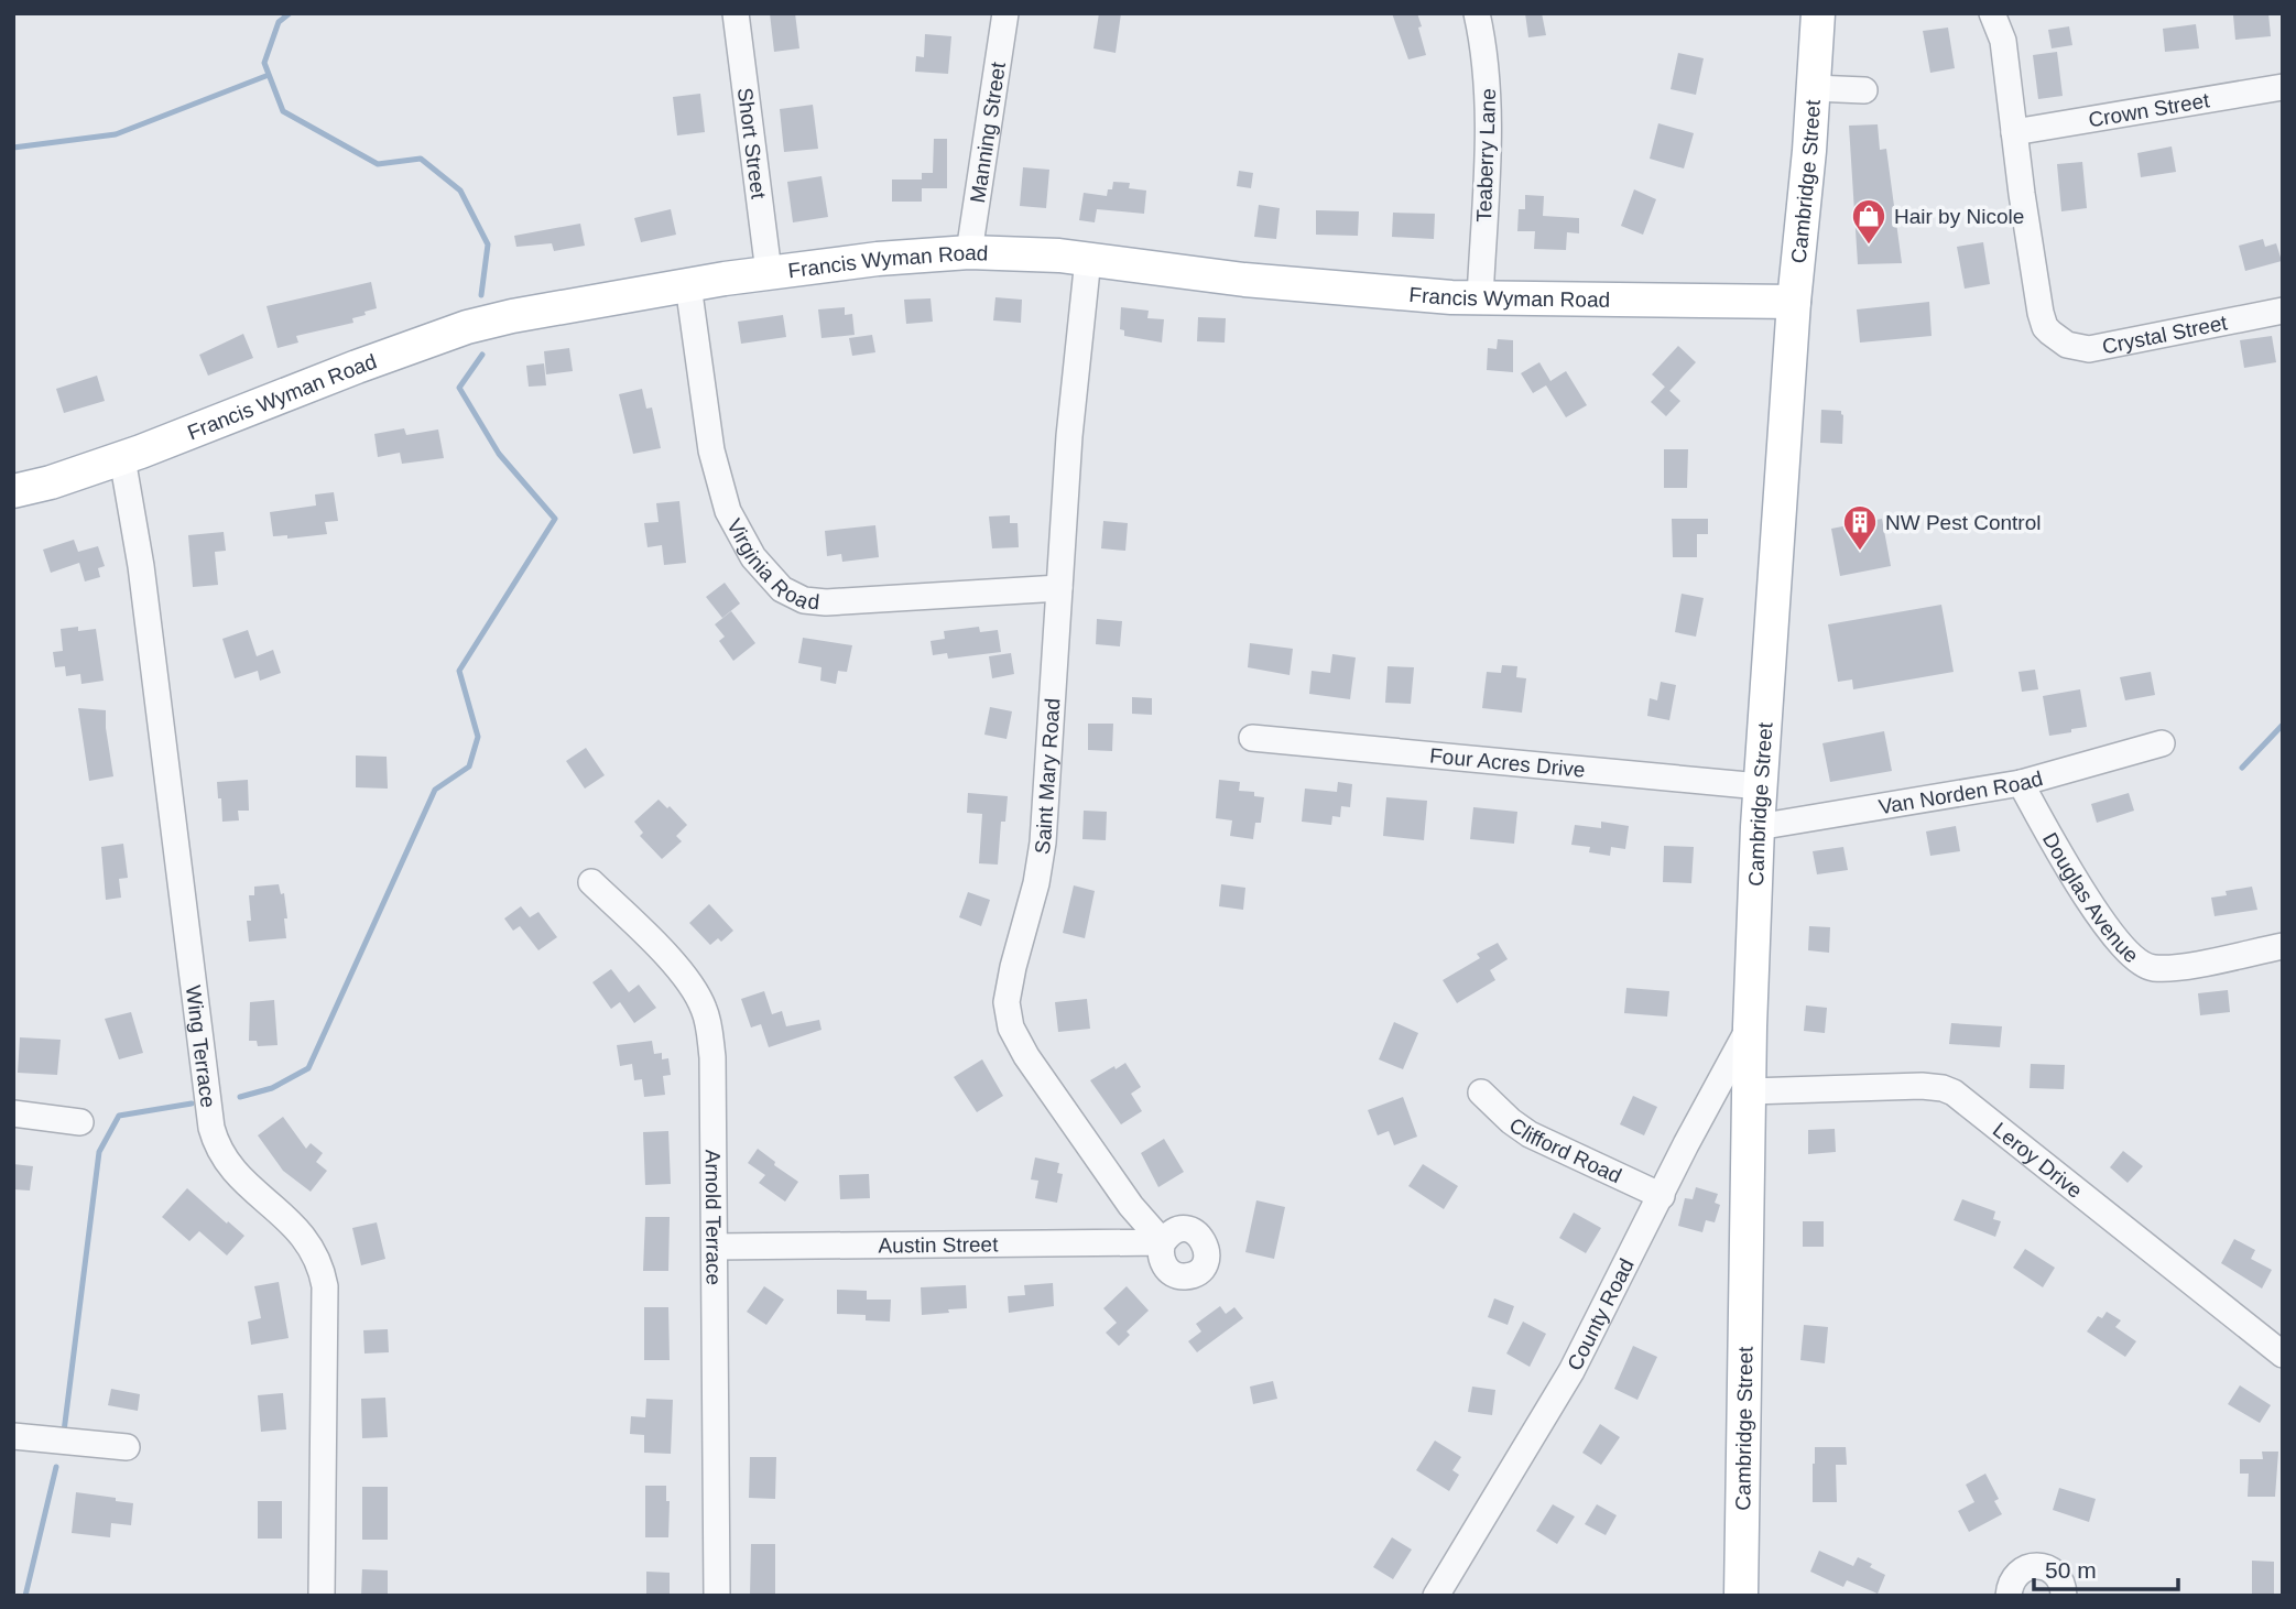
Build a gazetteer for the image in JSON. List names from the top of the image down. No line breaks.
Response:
{"streets":{"main road":["Cambridge Street","Francis Wyman Road"],"street":["Crown Street","Manning Street","Short Street","Teaberry Lane","Crystal Street","Virginia Road","Four Acres Drive","Saint Mary Road","Van Norden Road","Douglas Avenue","Wing Terrace","Clifford Road","Leroy Drive","Arnold Terrace","Austin Street","County Road"]},"crossings":[["Crown Street","Crystal Street"],["Manning Street","Francis Wyman Road"],["Short Street","Francis Wyman Road"],["Teaberry Lane","Francis Wyman Road"],["Cambridge Street","Francis Wyman Road"],["Cambridge Street","Four Acres Drive"],["Cambridge Street","Van Norden Road"],["Cambridge Street","Leroy Drive"],["Cambridge Street","County Road"],["Francis Wyman Road","Virginia Road"],["Francis Wyman Road","Saint Mary Road"],["Francis Wyman Road","Wing Terrace"],["Virginia Road","Saint Mary Road"],["Saint Mary Road","Austin Street"],["Van Norden Road","Douglas Avenue"],["Clifford Road","County Road"],["Arnold Terrace","Austin Street"]],"places":{"shop":["Hair by Nicole"],"building":["NW Pest Control"]},"scale_bar":"50 m"}
